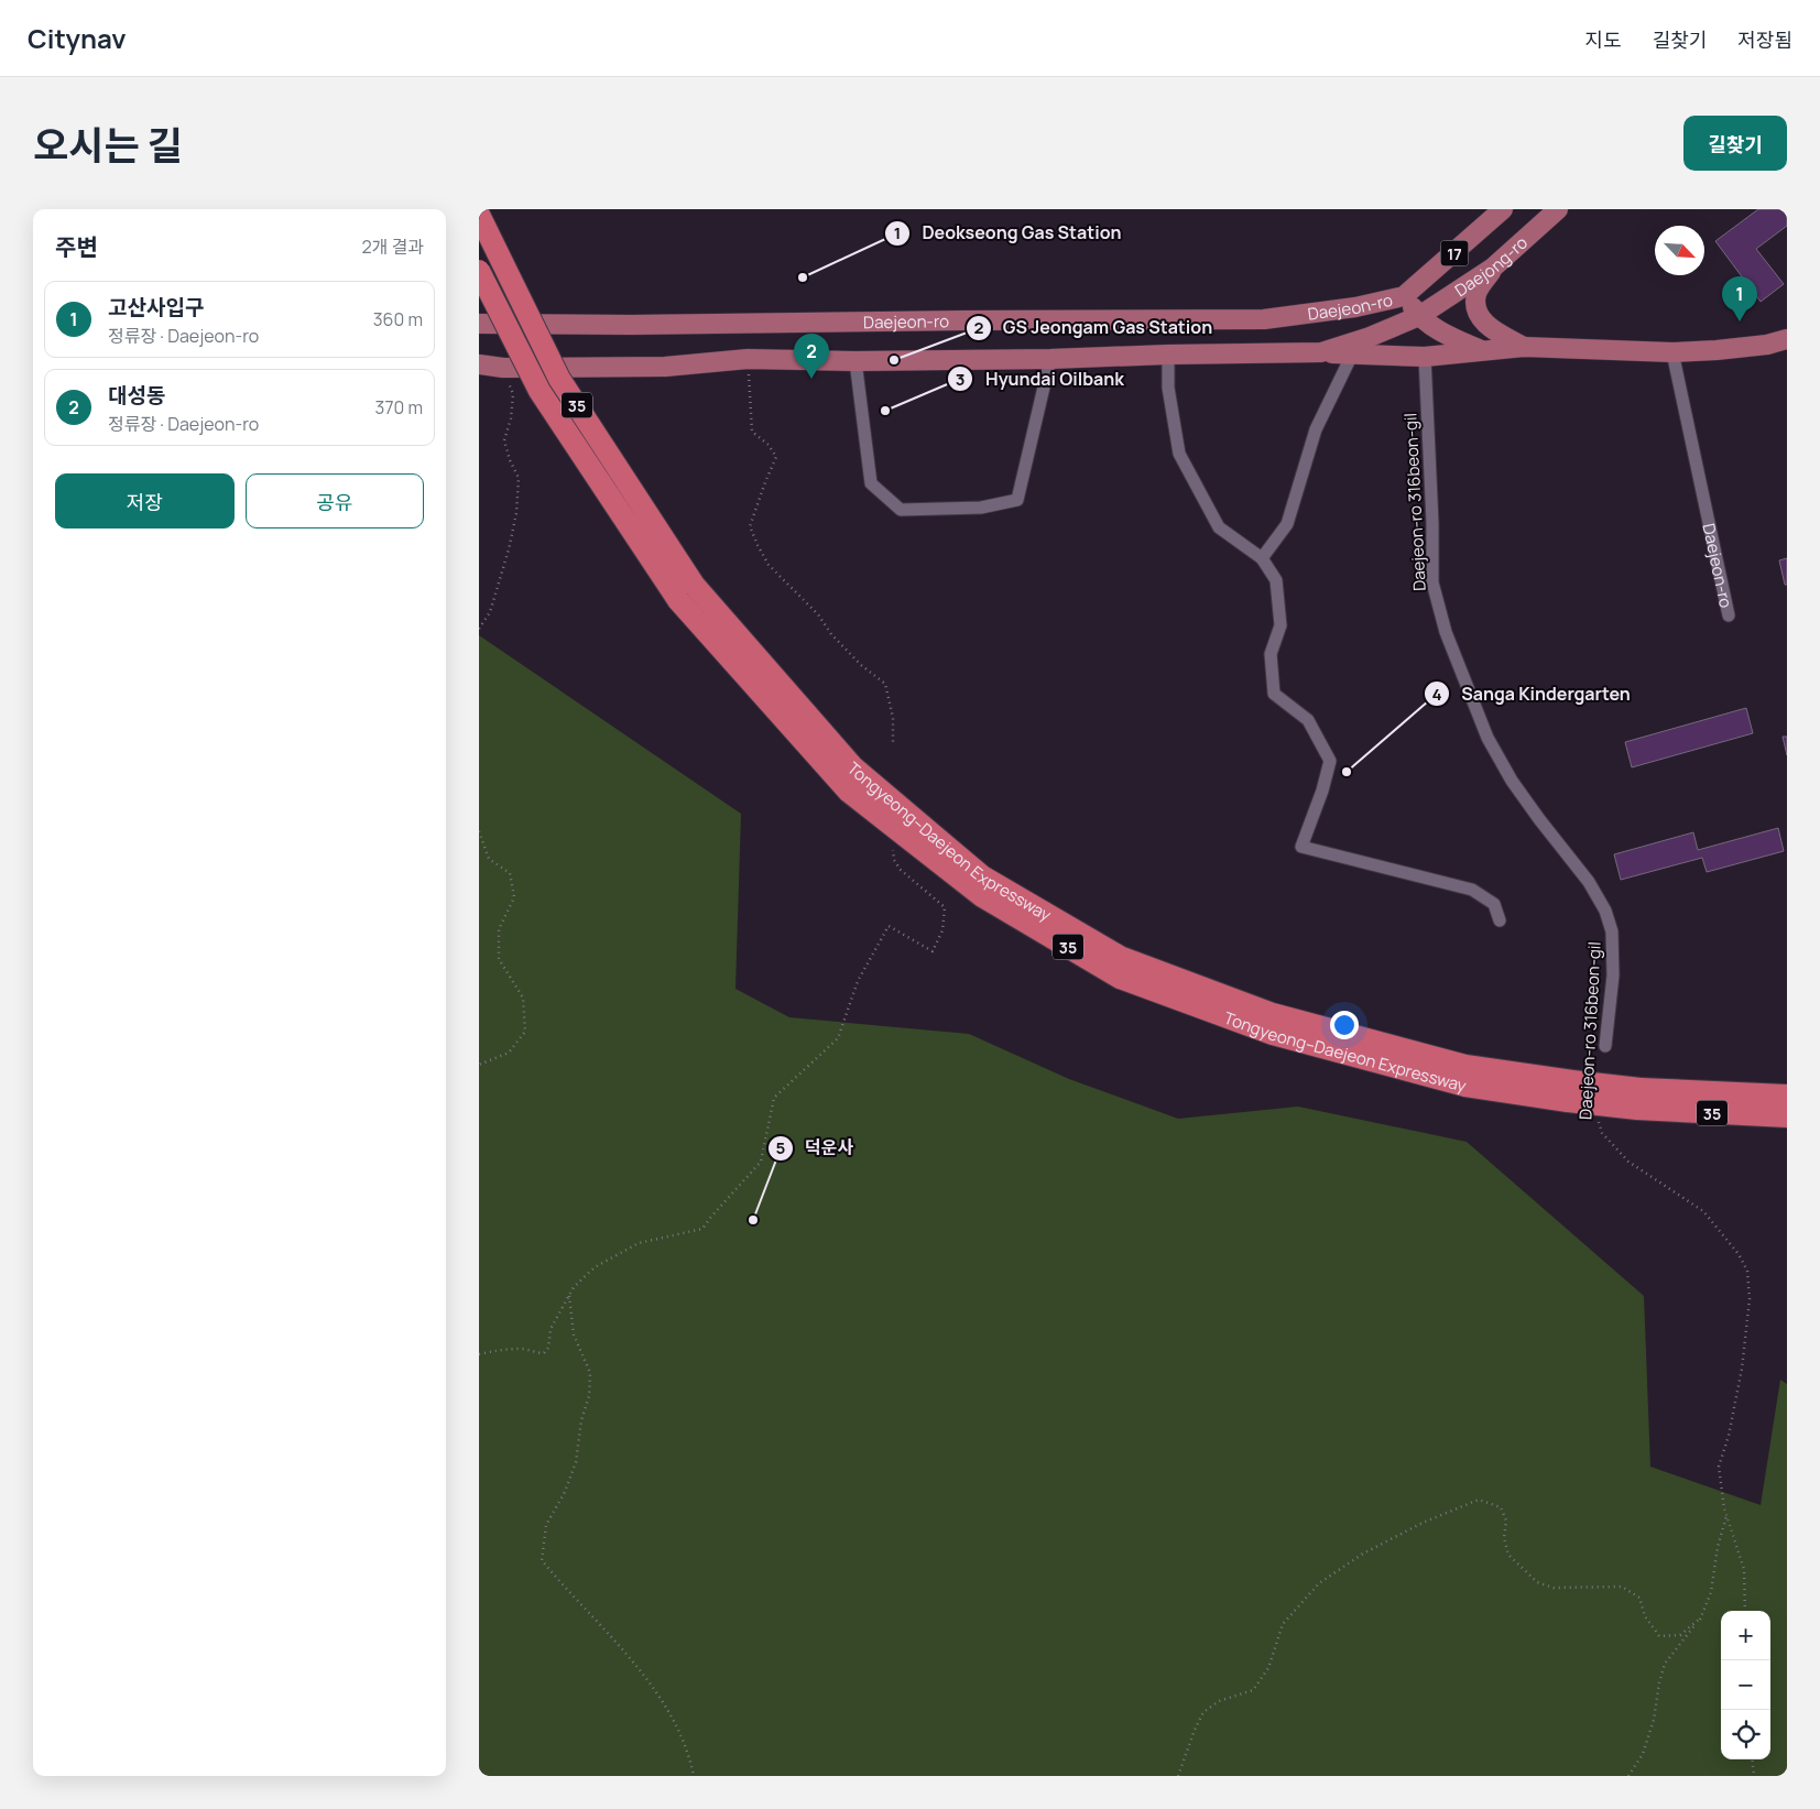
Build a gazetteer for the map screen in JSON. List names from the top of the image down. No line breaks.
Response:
{"streets":{"highway":["35","Tongyeong–Daejeon Expressway"],"main road":["17","Daejong-ro","Daejeon-ro"],"street":["Daejeon-ro 316beon-gil"]},"crossings":[["Daejong-ro","Daejeon-ro"]],"places":["Deokseong Gas Station","GS Jeongam Gas Station","Hyundai Oilbank","Sanga Kindergarten","덕운사"],"north":"bottom right","page":{"header":"Citynav","nav":["지도","길찾기","저장됨"],"title":"오시는 길","buttons":["길찾기",["저장","공유"]],"heading":["주변","2개 결과"],"pins":["1","2"],"list":[{"mark":"1","name":"고산사입구","note":"정류장 · Daejeon-ro","value":"360 m"},{"mark":"2","name":"대성동","note":"정류장 · Daejeon-ro","value":"370 m"}],"map_buttons":["+","−"]}}
